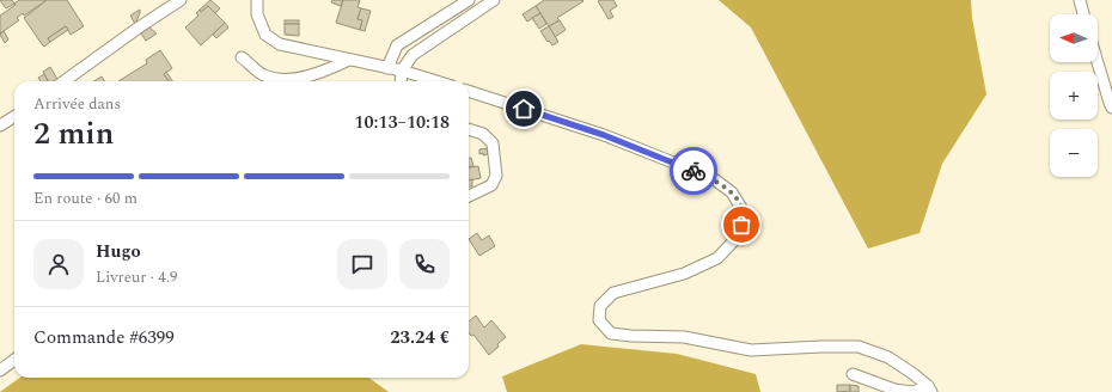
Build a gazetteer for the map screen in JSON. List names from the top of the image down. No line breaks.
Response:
{"north":"left","page":{"map_buttons":["+","−"],"heading":["2 min","Arrivée dans","10:13–10:18"],"panel":["Hugo","Livreur · 4.9","Commande #6399","23.24 €"],"bar":"En route · 60 m"}}
